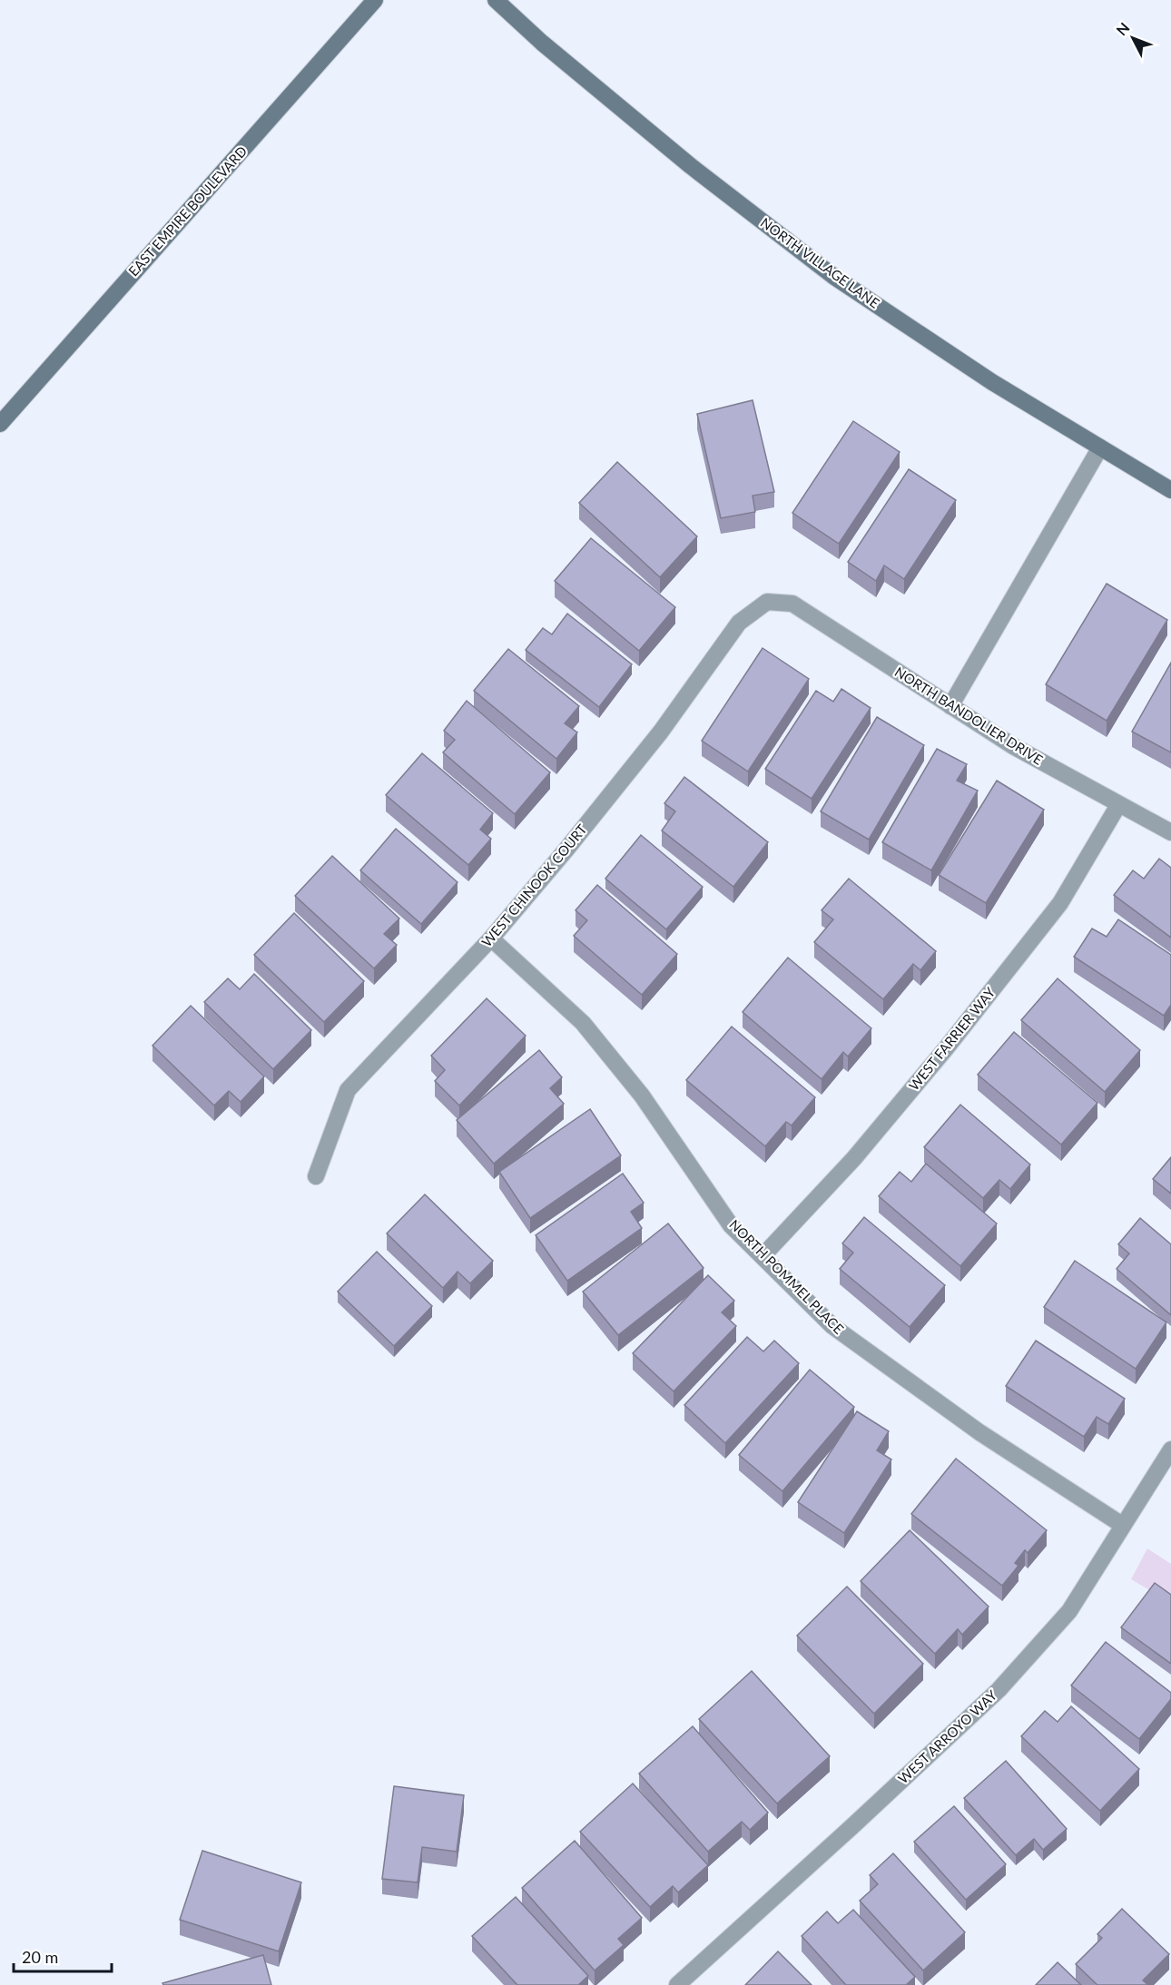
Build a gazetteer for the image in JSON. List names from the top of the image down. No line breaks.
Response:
{"streets":{"street":["EAST EMPIRE BOULEVARD","NORTH VILLAGE LANE","NORTH BANDOLIER DRIVE","WEST CHINOOK COURT","WEST FARRIER WAY","NORTH POMMEL PLACE","WEST ARROYO WAY"]},"crossings":[["NORTH BANDOLIER DRIVE","WEST CHINOOK COURT"],["NORTH BANDOLIER DRIVE","WEST FARRIER WAY"],["WEST CHINOOK COURT","NORTH POMMEL PLACE"],["WEST FARRIER WAY","NORTH POMMEL PLACE"],["NORTH POMMEL PLACE","WEST ARROYO WAY"]],"scale_bar":"20 m","north":"top left"}
